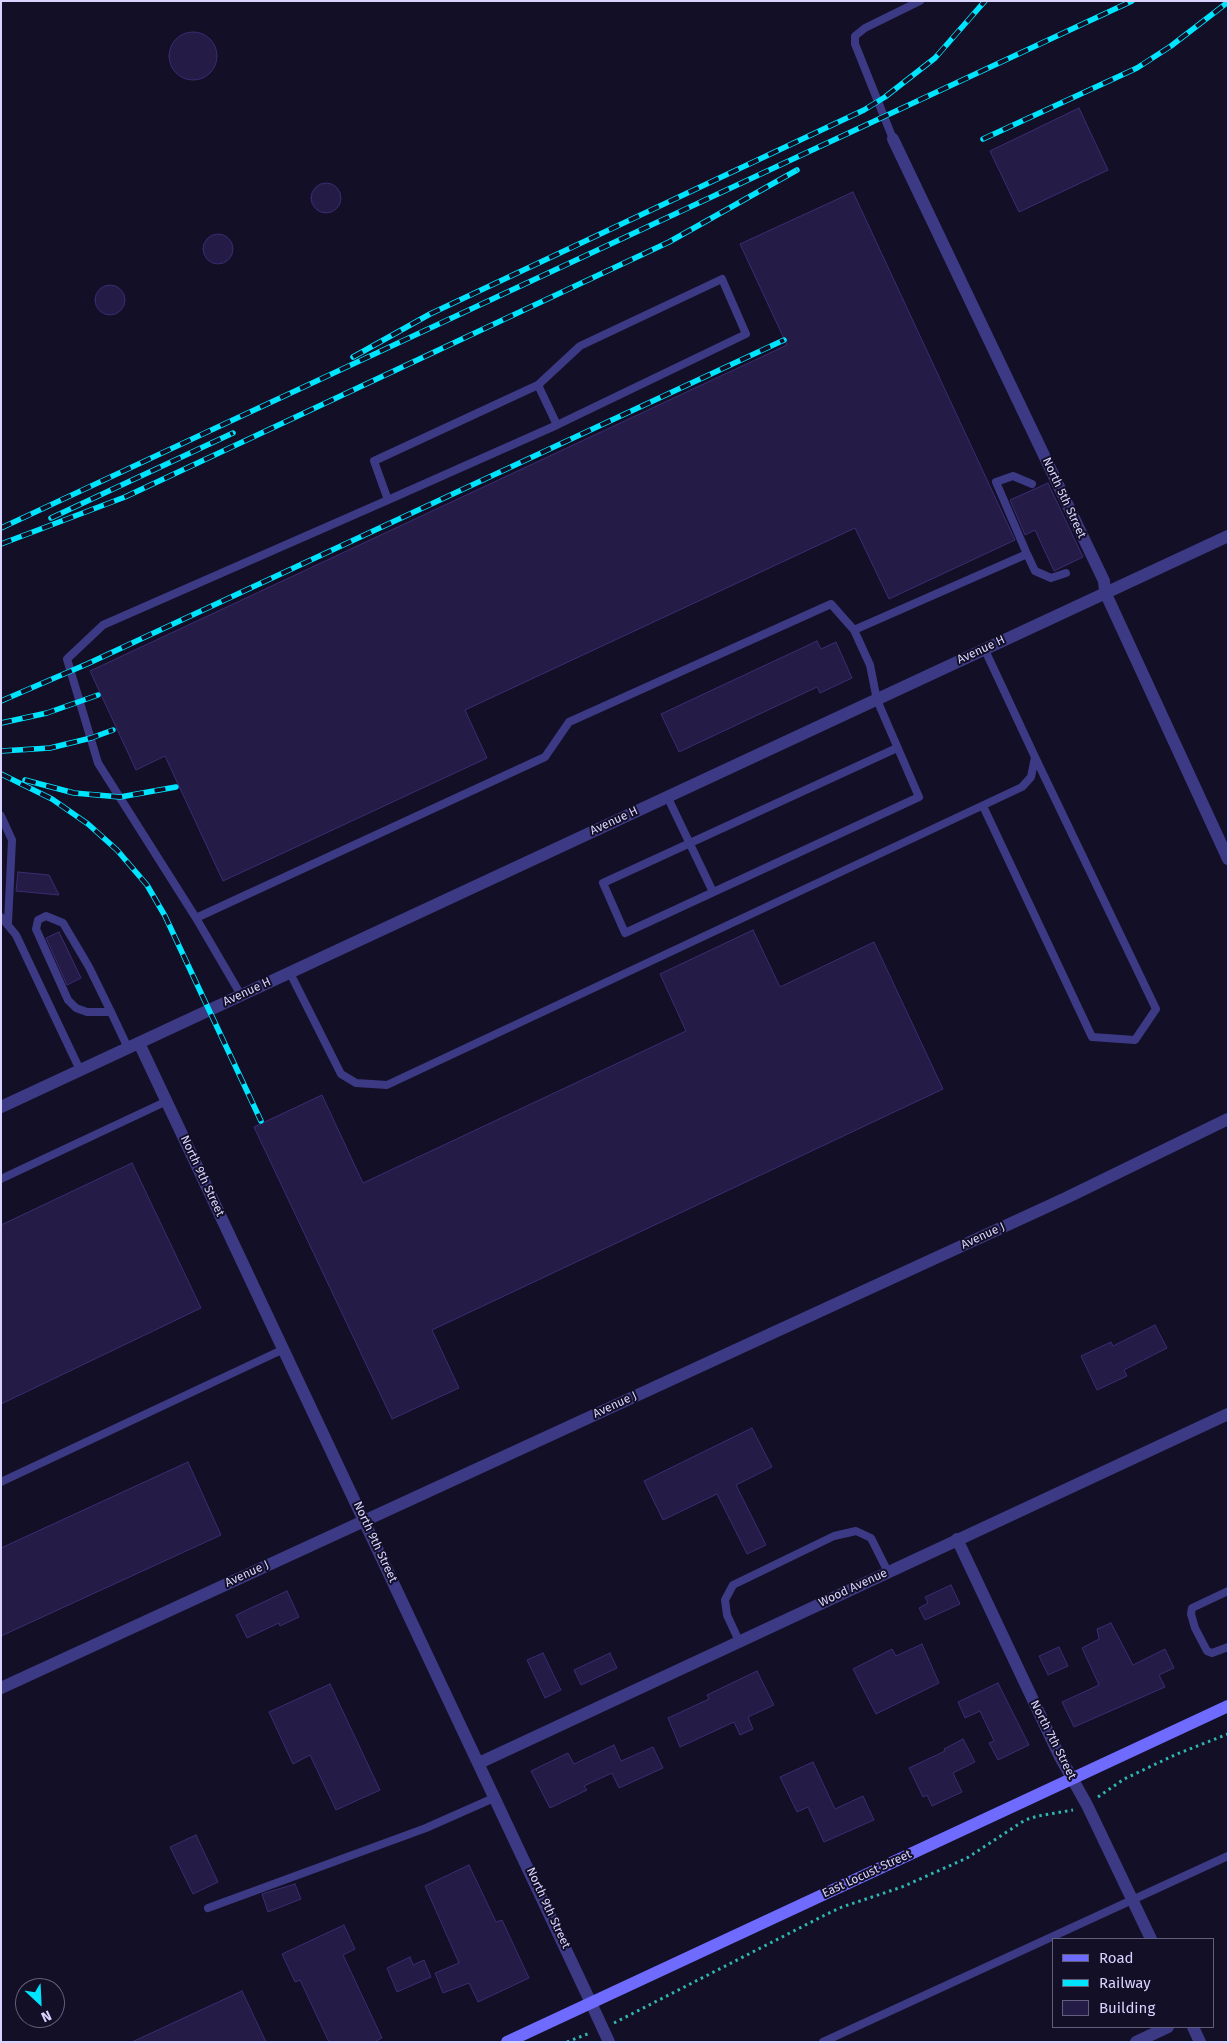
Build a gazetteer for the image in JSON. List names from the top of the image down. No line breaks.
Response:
{"streets":{"main road":["East Locust Street"],"street":["North 5th Street","Avenue H","North 9th Street","Avenue J","Wood Avenue","North 7th Street"]},"crossings":[["North 5th Street","Avenue H"],["Avenue H","North 9th Street"],["North 9th Street","Avenue J"],["North 9th Street","Wood Avenue"],["North 9th Street","East Locust Street"],["Wood Avenue","North 7th Street"],["North 7th Street","East Locust Street"]],"legend":["Road","Railway","Building"],"north":"bottom right"}
